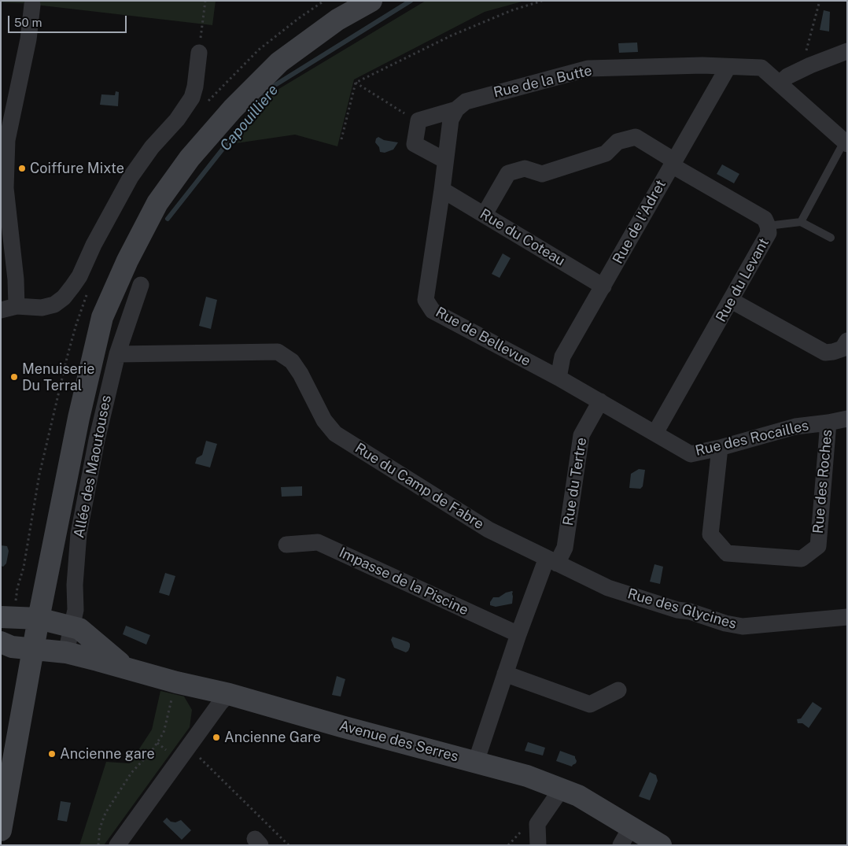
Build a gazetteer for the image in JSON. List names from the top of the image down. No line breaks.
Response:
{"streets":{"main road":["Avenue des Serres"],"street":["Rue de la Butte","Rue de l'Adret","Rue du Coteau","Rue du Levant","Rue de Bellevue","Rue des Rocailles","Allée des Maoutouses","Rue du Tertre","Rue des Roches","Rue du Camp de Fabre","Impasse de la Piscine","Rue des Glycines"]},"crossings":[["Rue de la Butte","Rue de l'Adret"],["Rue de l'Adret","Rue du Coteau"],["Rue de l'Adret","Rue du Levant"],["Rue de l'Adret","Rue de Bellevue"],["Rue du Coteau","Rue du Levant"],["Rue du Coteau","Rue de Bellevue"],["Rue du Levant","Rue des Rocailles"],["Rue de Bellevue","Rue des Rocailles"],["Rue de Bellevue","Rue du Tertre"],["Rue des Rocailles","Rue du Tertre"],["Rue des Rocailles","Rue des Roches"],["Allée des Maoutouses","Rue du Camp de Fabre"],["Allée des Maoutouses","Avenue des Serres"],["Rue du Tertre","Rue du Camp de Fabre"],["Rue du Tertre","Rue des Glycines"],["Rue du Camp de Fabre","Rue des Glycines"]],"water":["Capouilliere"],"places":["Coiffure Mixte","Menuiserie Du Terral","Ancienne Gare","Ancienne gare"],"scale_bar":"50 m"}
